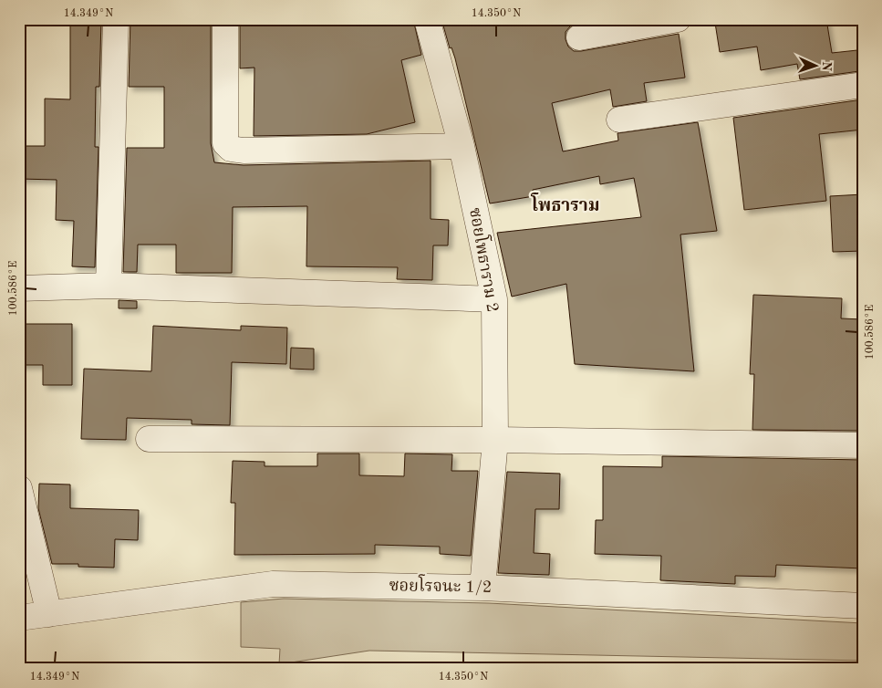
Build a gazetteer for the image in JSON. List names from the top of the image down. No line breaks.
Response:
{"streets":{"street":["ซอยโพธาราม 2","ซอยโรจนะ 1/2"]},"crossings":[["ซอยโพธาราม 2","ซอยโรจนะ 1/2"]],"districts":["โพธาราม"],"north":"right","coordinates":["14.349°N","14.350°N","100.586°E"]}
